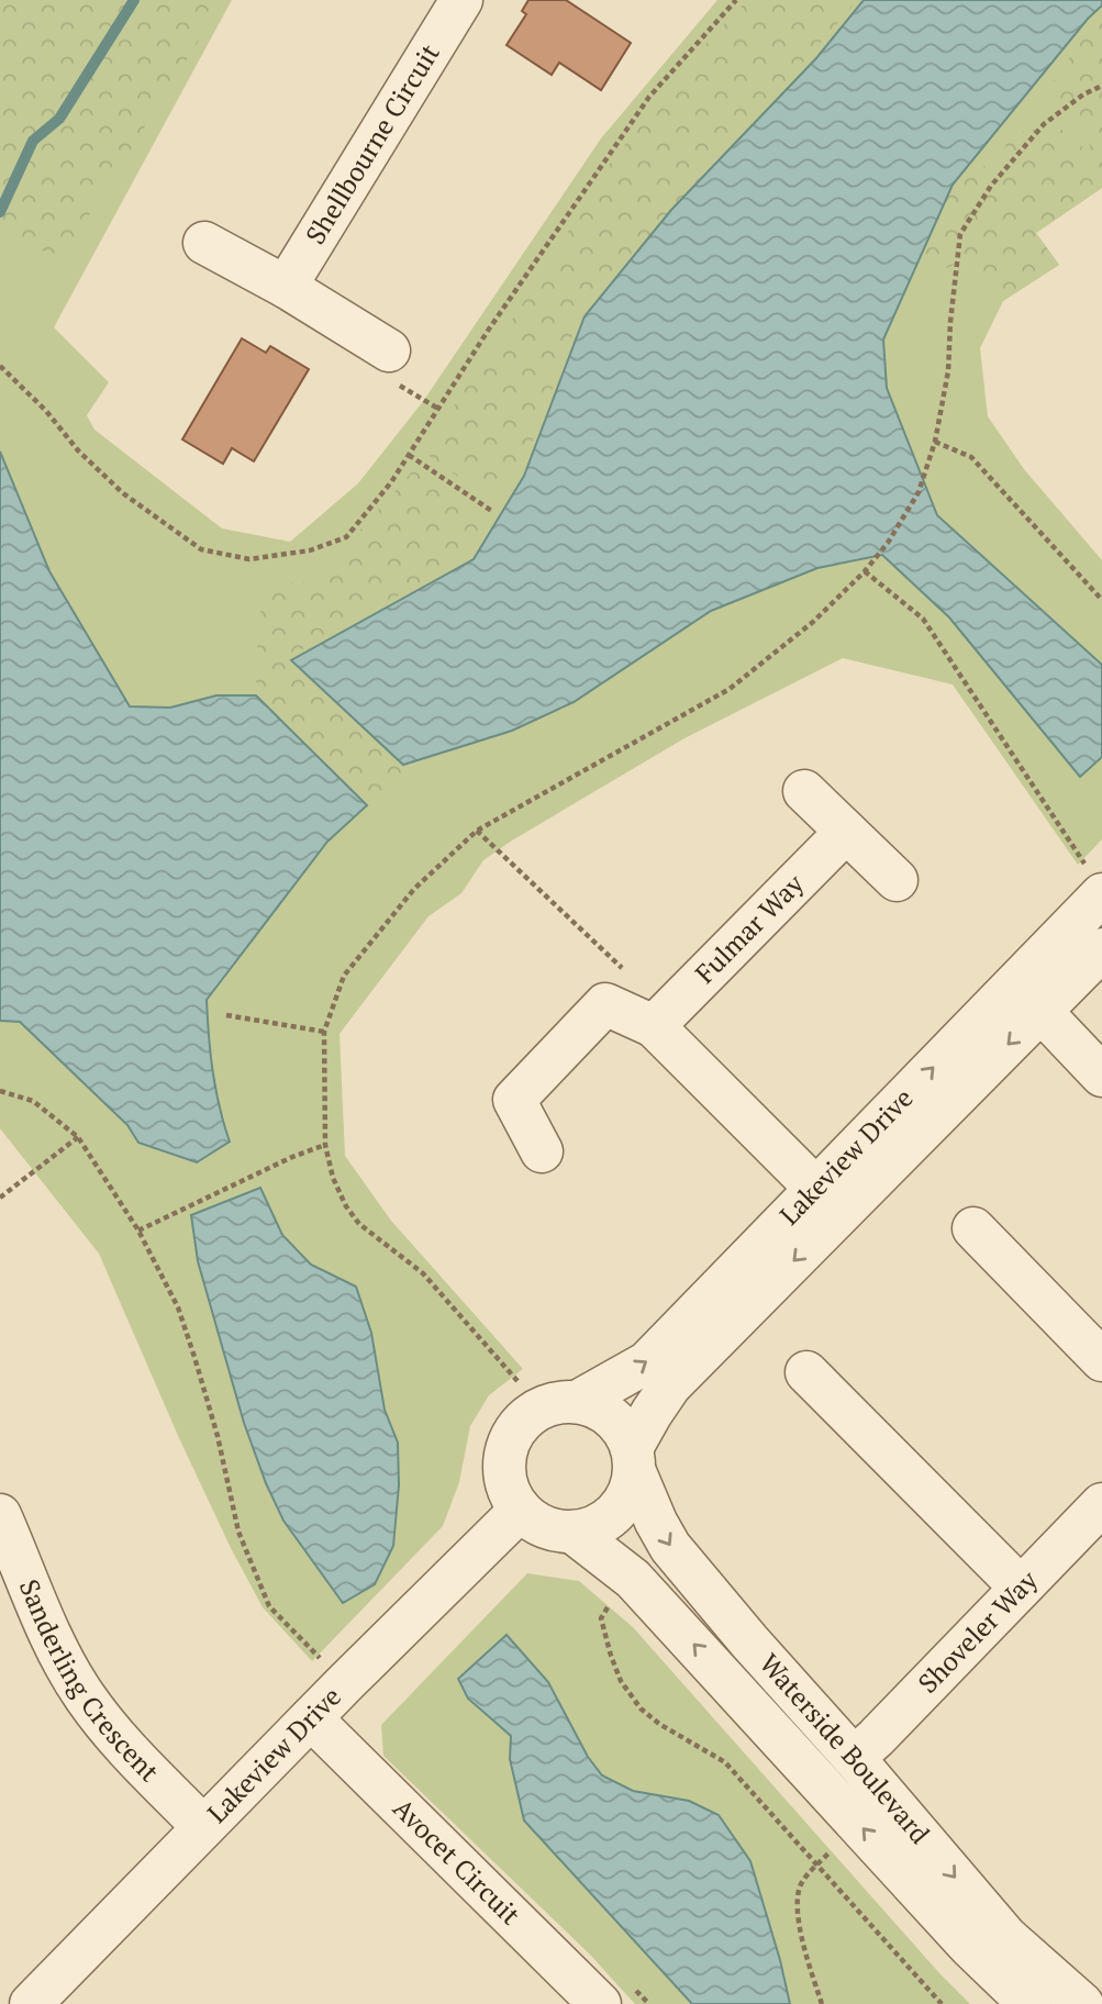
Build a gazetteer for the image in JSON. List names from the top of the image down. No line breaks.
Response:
{"streets":{"street":["Shellbourne Circuit","Fulmar Way","Lakeview Drive","Shoveler Way","Sanderling Crescent","Waterside Boulevard","Avocet Circuit"]},"crossings":[["Lakeview Drive","Sanderling Crescent"],["Lakeview Drive","Waterside Boulevard"],["Lakeview Drive","Avocet Circuit"],["Shoveler Way","Waterside Boulevard"]]}
